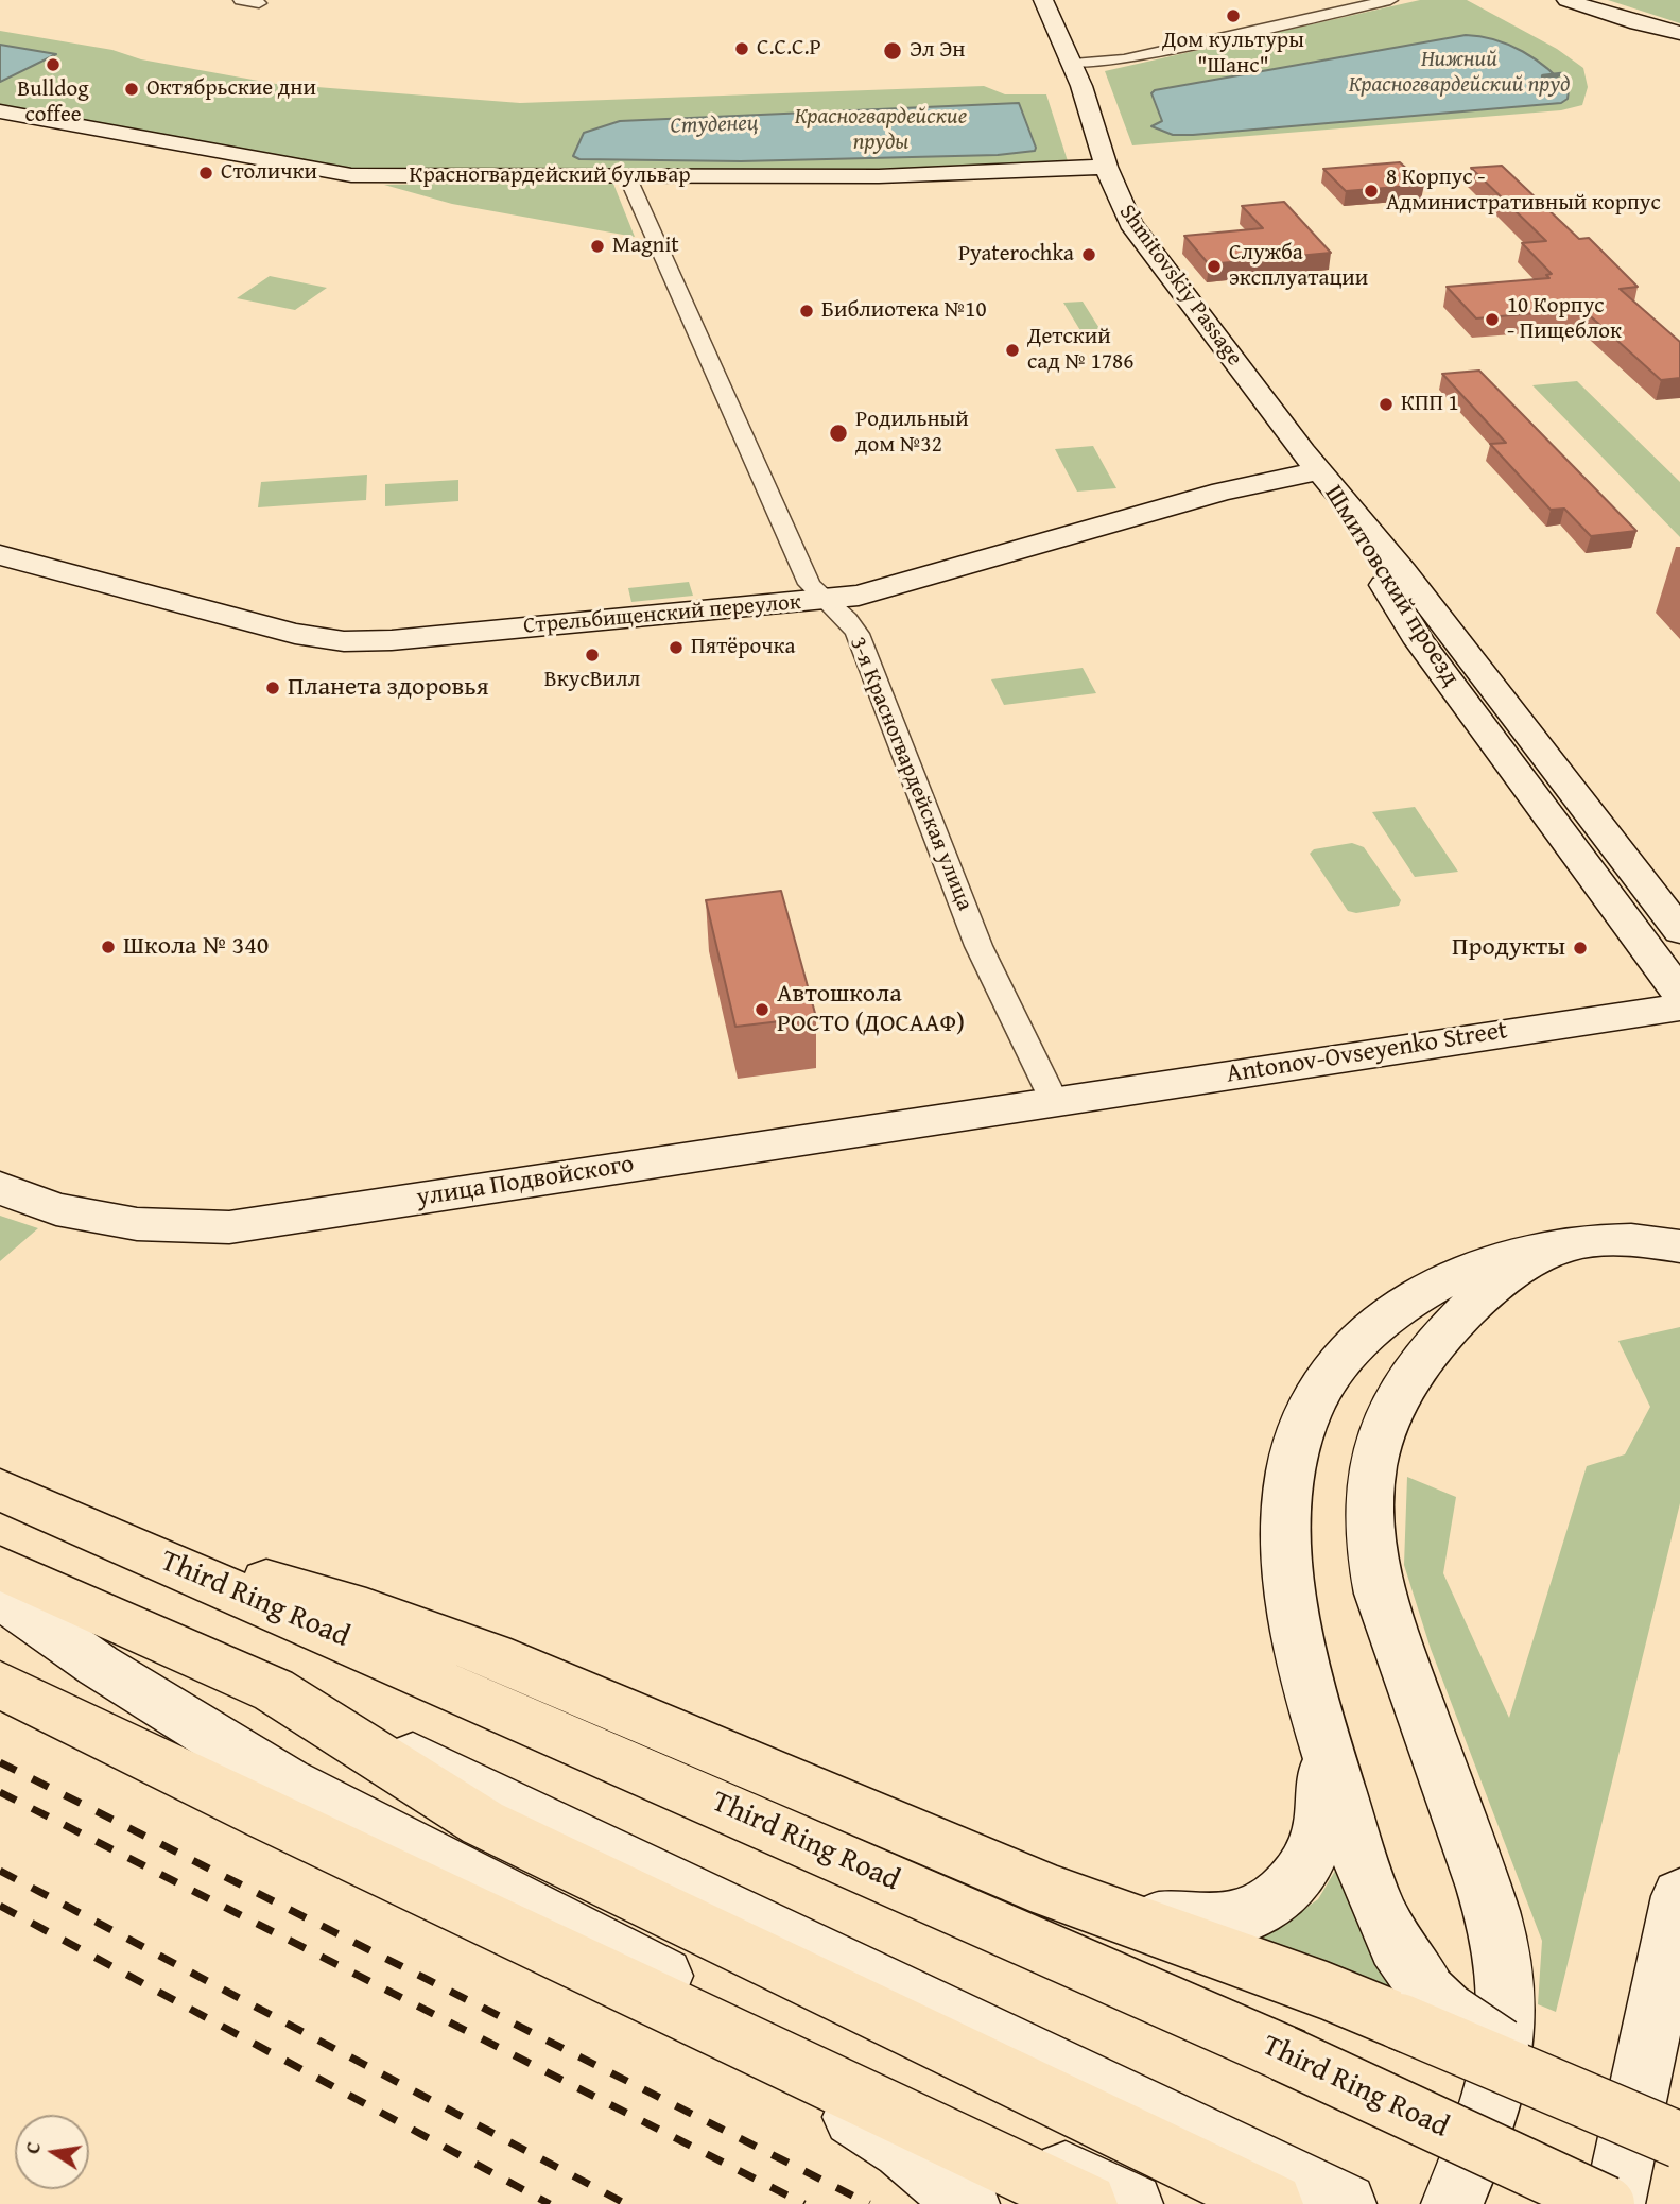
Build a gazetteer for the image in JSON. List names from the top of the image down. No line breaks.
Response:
{"streets":{"main road":["Красногвардейский бульвар","Shmitovskiy Passage","Шмитовский проезд","Стрельбищенский переулок","Antonov-Ovseyenko Street","улица Подвойского","Third Ring Road"],"street":["3-я Красногвардейская улица"]},"crossings":[["Красногвардейский бульвар","Shmitovskiy Passage"],["Красногвардейский бульвар","3-я Красногвардейская улица"],["Shmitovskiy Passage","Шмитовский проезд"],["Shmitovskiy Passage","Стрельбищенский переулок"],["Шмитовский проезд","Стрельбищенский переулок"],["Стрельбищенский переулок","3-я Красногвардейская улица"],["3-я Красногвардейская улица","Antonov-Ovseyenko Street"],["3-я Красногвардейская улица","улица Подвойского"],["Antonov-Ovseyenko Street","улица Подвойского"]],"water":["Нижний Красногвардейский пруд","Студенец"],"parks":["Красногвардейские пруды"],"places":["Дом культуры \"Шанс\"","С.С.С.Р","Эл Эн","Bulldog coffee","Октябрьские дни","Столички","8 Корпус - Административный корпус","Magnit","Pyaterochka","Служба эксплуатации","Библиотека №10","10 Корпус - Пищеблок","Детский сад № 1786","КПП 1","Родильный дом №32","Пятёрочка","ВкусВилл","Планета здоровья","Школа № 340","Продукты","Автошкола РОСТО (ДОСААФ)"],"north":"left"}
